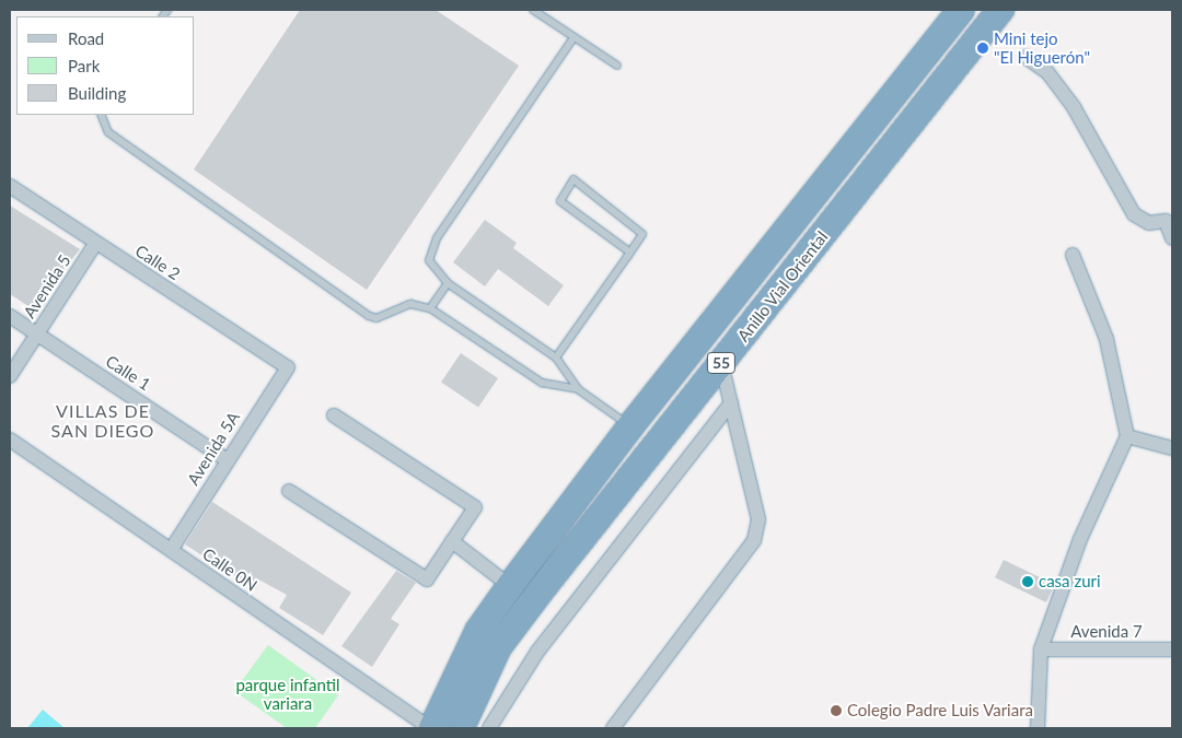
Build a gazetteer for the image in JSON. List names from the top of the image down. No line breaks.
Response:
{"streets":{"highway":["Anillo Vial Oriental","55"],"street":["Calle 2","Avenida 5","Calle 1","Avenida 5A","Calle 0N","Avenida 7"]},"crossings":[["Calle 2","Avenida 5"],["Calle 2","Avenida 5A"],["Avenida 5","Calle 1"],["Anillo Vial Oriental","Calle 0N"],["Calle 1","Avenida 5A"],["Avenida 5A","Calle 0N"]],"districts":["VILLAS DE SAN DIEGO"],"parks":["parque infantil variara"],"places":["Mini tejo \"El Higuerón\"","casa zuri","Colegio Padre Luis Variara"],"legend":["Road","Park","Building"]}
